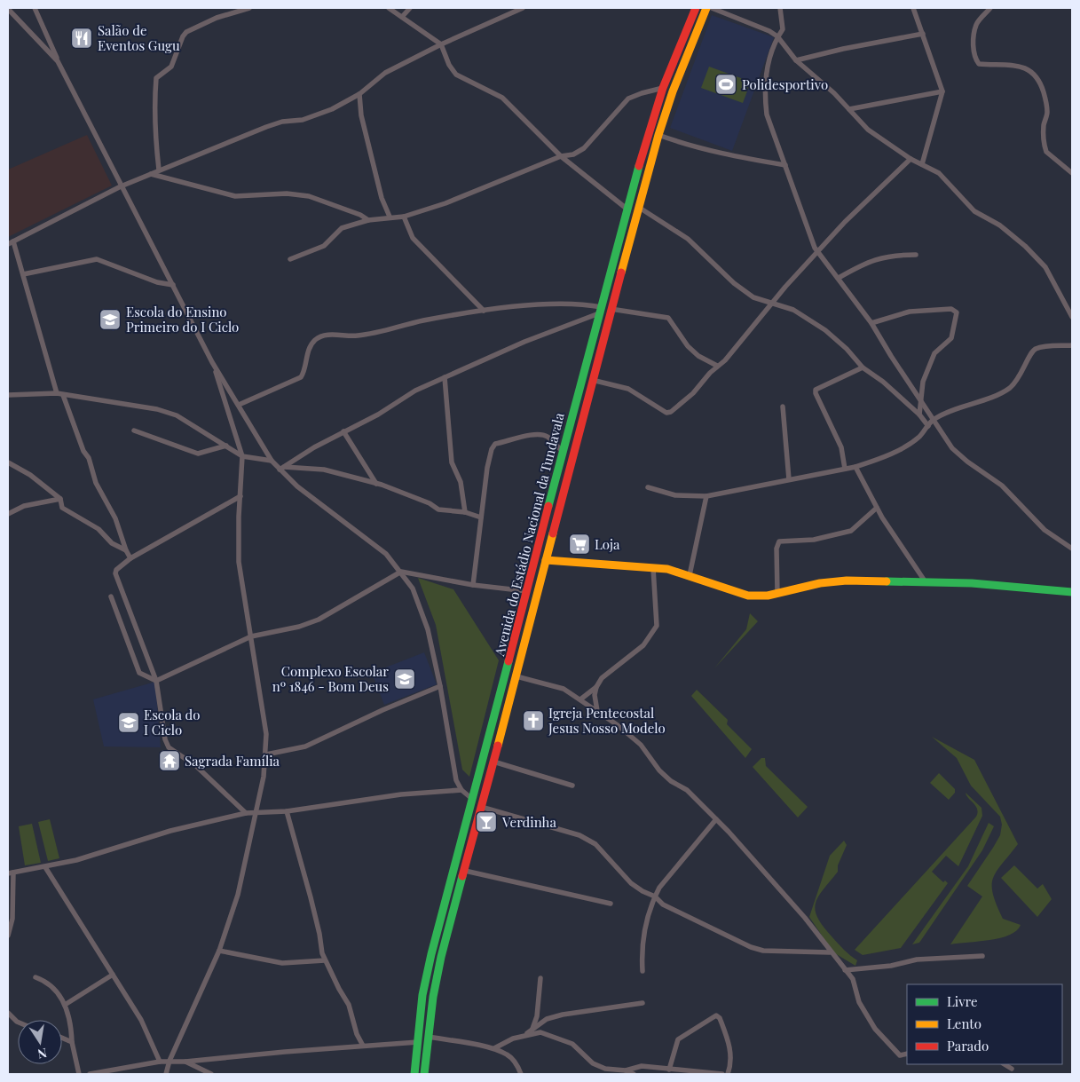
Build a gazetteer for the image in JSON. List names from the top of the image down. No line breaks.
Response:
{"streets":{"street":["Avenida do Estádio Nacional da Tundavala"]},"places":{"restaurant":["Salão de Eventos Gugu"],"sports":["Polidesportivo"],"school or university":["Escola do Ensino Primeiro do I Ciclo","Complexo Escolar nº 1846 - Bom Deus","Escola do I Ciclo"],"supermarket":["Loja"],"church":["Igreja Pentecostal Jesus Nosso Modelo"],"temple":["Sagrada Família"],"bar":["Verdinha"]},"legend":["Livre","Lento","Parado"],"north":"bottom"}
